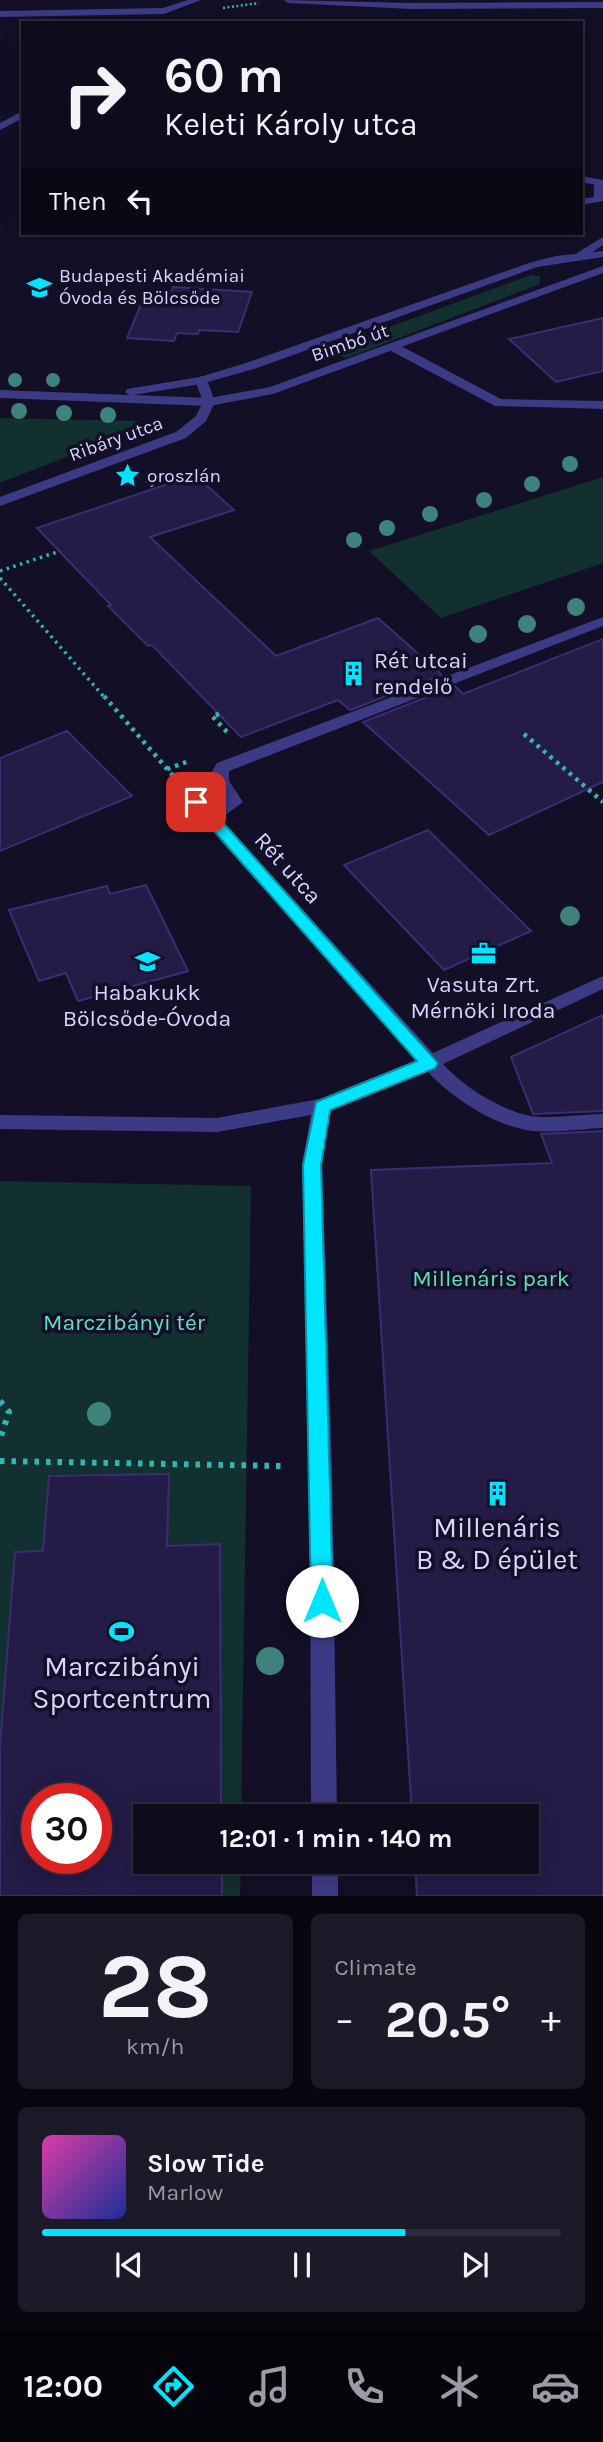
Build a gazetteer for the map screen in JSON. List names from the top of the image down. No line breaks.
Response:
{"streets":{"street":["Bimbó út","Ribáry utca","Rét utca"]},"crossings":[["Bimbó út","Ribáry utca"]],"parks":["Millenáris park","Marczibányi tér"],"places":{"school or university":["Budapesti Akadémiai Óvoda és Bölcsőde","Habakukk Bölcsőde-Óvoda"],"place":["oroszlán"],"building":["Rét utcai rendelő","Millenáris B & D épület"],"office":["Vasuta Zrt. Mérnöki Iroda"],"sports":["Marczibányi Sportcentrum"]},"page":{"turn":["60 m","Keleti Károly utca"],"then":"Then","limit":"30","trip":"12:01 · 1 min · 140 m","tile":[["28","km/h"],"Climate"],"heat":["−","20.5°","+"],"song":["Slow Tide","Marlow"],"tabs":"12:00"}}
